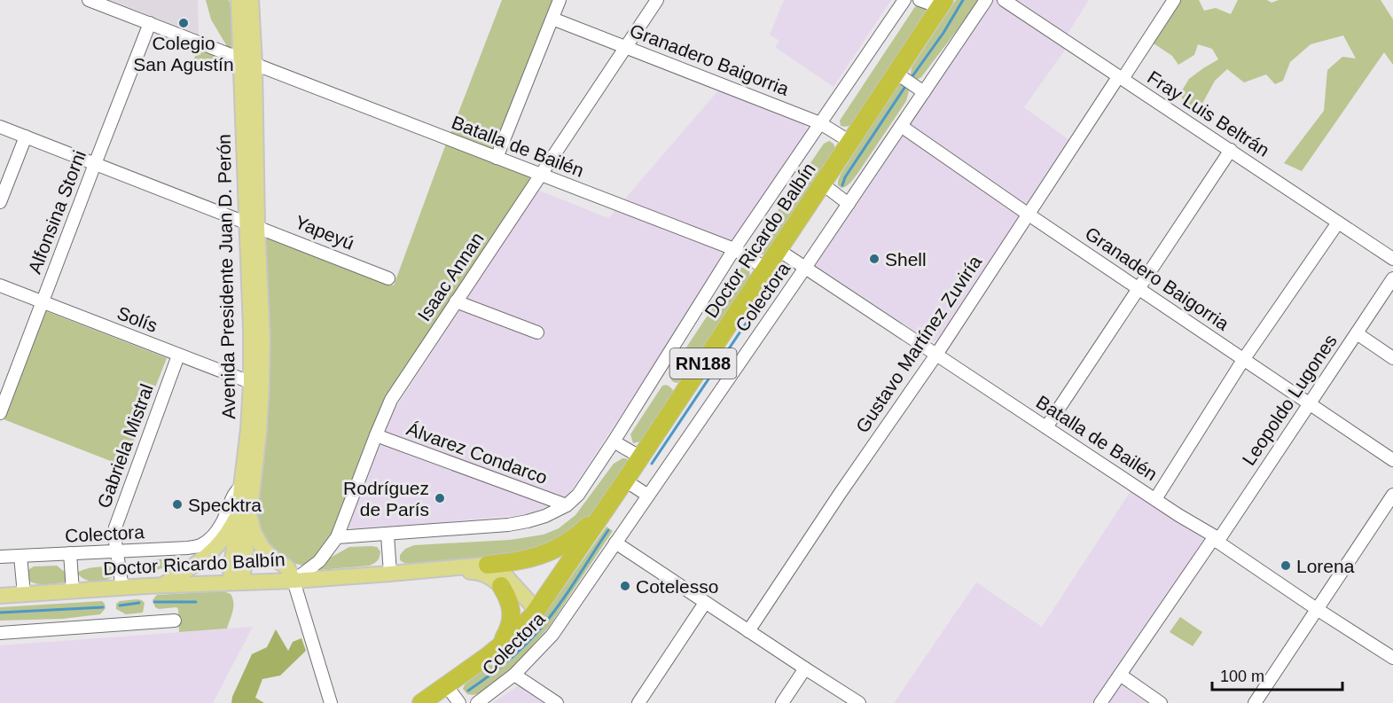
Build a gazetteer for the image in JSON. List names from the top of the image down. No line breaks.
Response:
{"streets":{"highway":["Doctor Ricardo Balbín","RN188"],"main road":["Avenida Presidente Juan D. Perón"],"street":["Granadero Baigorria","Fray Luis Beltrán","Batalla de Bailén","Alfonsina Storni","Yapeyú","Isaac Annan","Colectora","Solís","Gustavo Martínez Zuviría","Leopoldo Lugones","Gabriela Mistral","Álvarez Condarco"]},"crossings":[["Granadero Baigorria","Doctor Ricardo Balbín"],["Granadero Baigorria","Isaac Annan"],["Granadero Baigorria","Colectora"],["Granadero Baigorria","Gustavo Martínez Zuviría"],["Granadero Baigorria","Leopoldo Lugones"],["Fray Luis Beltrán","Gustavo Martínez Zuviría"],["Batalla de Bailén","Alfonsina Storni"],["Batalla de Bailén","Doctor Ricardo Balbín"],["Batalla de Bailén","Avenida Presidente Juan D. Perón"],["Batalla de Bailén","Isaac Annan"],["Batalla de Bailén","Colectora"],["Batalla de Bailén","Gustavo Martínez Zuviría"],["Batalla de Bailén","Leopoldo Lugones"],["Alfonsina Storni","Yapeyú"],["Alfonsina Storni","Solís"],["Yapeyú","Avenida Presidente Juan D. Perón"],["Doctor Ricardo Balbín","Avenida Presidente Juan D. Perón"],["Doctor Ricardo Balbín","Isaac Annan"],["Doctor Ricardo Balbín","RN188"],["Doctor Ricardo Balbín","Gabriela Mistral"],["Avenida Presidente Juan D. Perón","Colectora"],["Avenida Presidente Juan D. Perón","Solís"],["Isaac Annan","Álvarez Condarco"],["Colectora","Gabriela Mistral"],["Solís","Gabriela Mistral"]],"places":["Colegio San Agustín","Shell","Rodríguez de París","Specktra","Lorena","Cotelesso"],"scale_bar":"100 m"}
